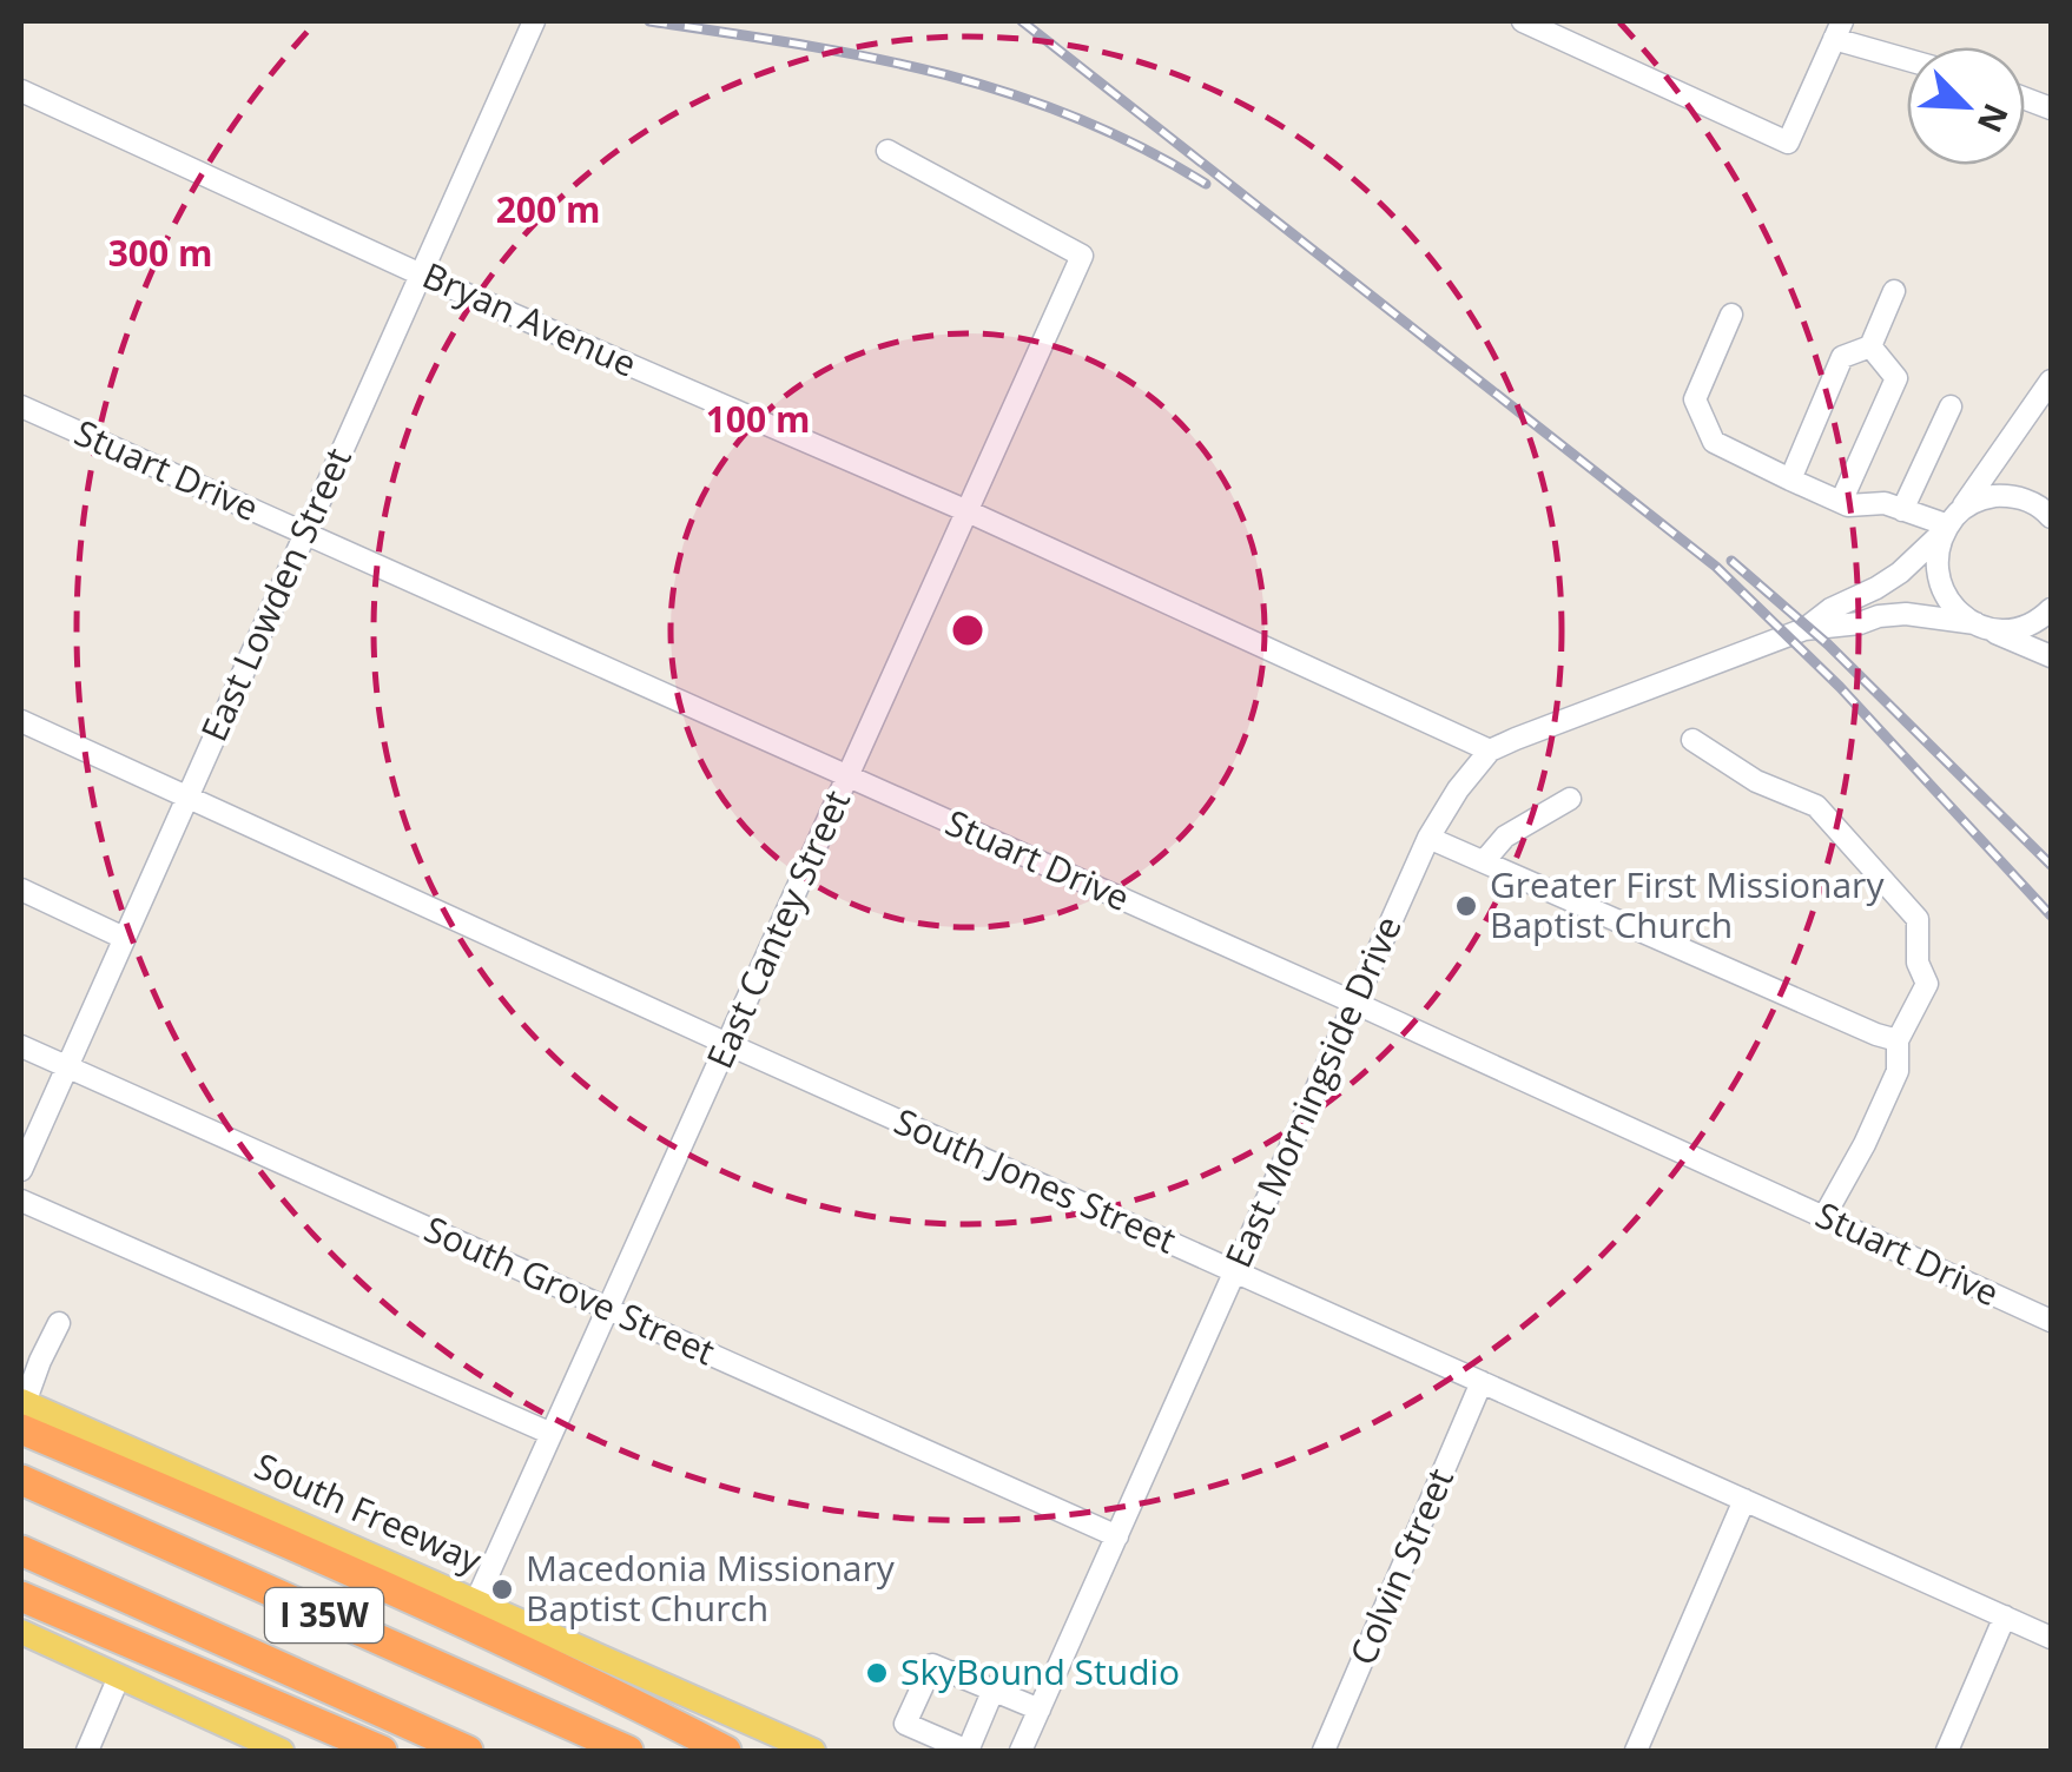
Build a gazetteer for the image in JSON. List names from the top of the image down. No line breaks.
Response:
{"streets":{"highway":["I 35W"],"main road":["South Freeway"],"street":["Bryan Avenue","Stuart Drive","East Lowden Street","East Cantey Street","East Morningside Drive","South Jones Street","South Grove Street","Colvin Street"]},"crossings":[["Bryan Avenue","East Lowden Street"],["Bryan Avenue","East Cantey Street"],["Bryan Avenue","East Morningside Drive"],["Stuart Drive","East Lowden Street"],["Stuart Drive","East Cantey Street"],["Stuart Drive","East Morningside Drive"],["East Lowden Street","South Jones Street"],["East Lowden Street","South Grove Street"],["East Cantey Street","South Jones Street"],["East Cantey Street","South Grove Street"],["East Cantey Street","South Freeway"],["East Morningside Drive","South Jones Street"],["East Morningside Drive","South Grove Street"],["South Jones Street","Colvin Street"]],"places":["Greater First Missionary Baptist Church","Macedonia Missionary Baptist Church","SkyBound Studio"],"north":"bottom right","rings":["200 m","300 m","100 m"]}
